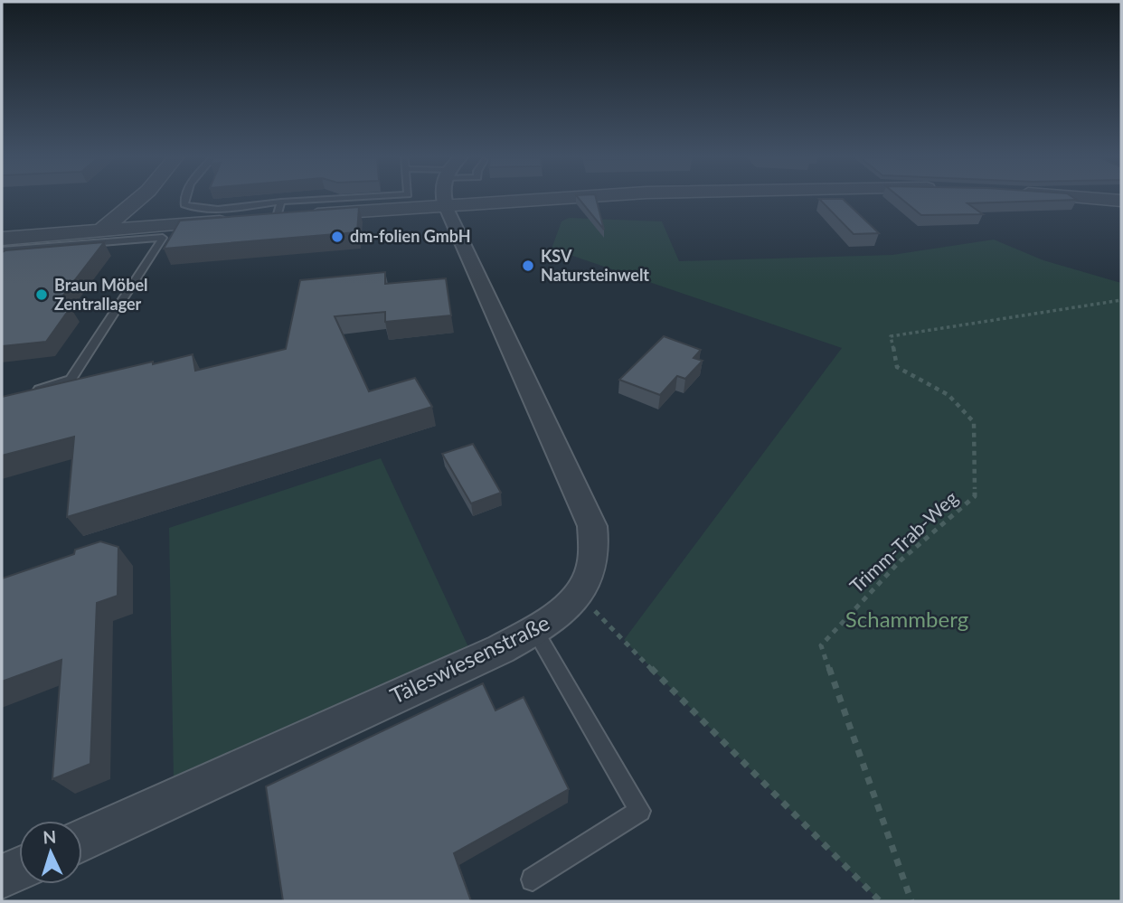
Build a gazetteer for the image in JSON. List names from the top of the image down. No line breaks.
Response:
{"streets":{"street":["Täleswiesenstraße"],"path":["Trimm-Trab-Weg"]},"parks":["Schammberg"],"places":["dm-folien GmbH","KSV Natursteinwelt","Braun Möbel Zentrallager"],"north":"top"}
